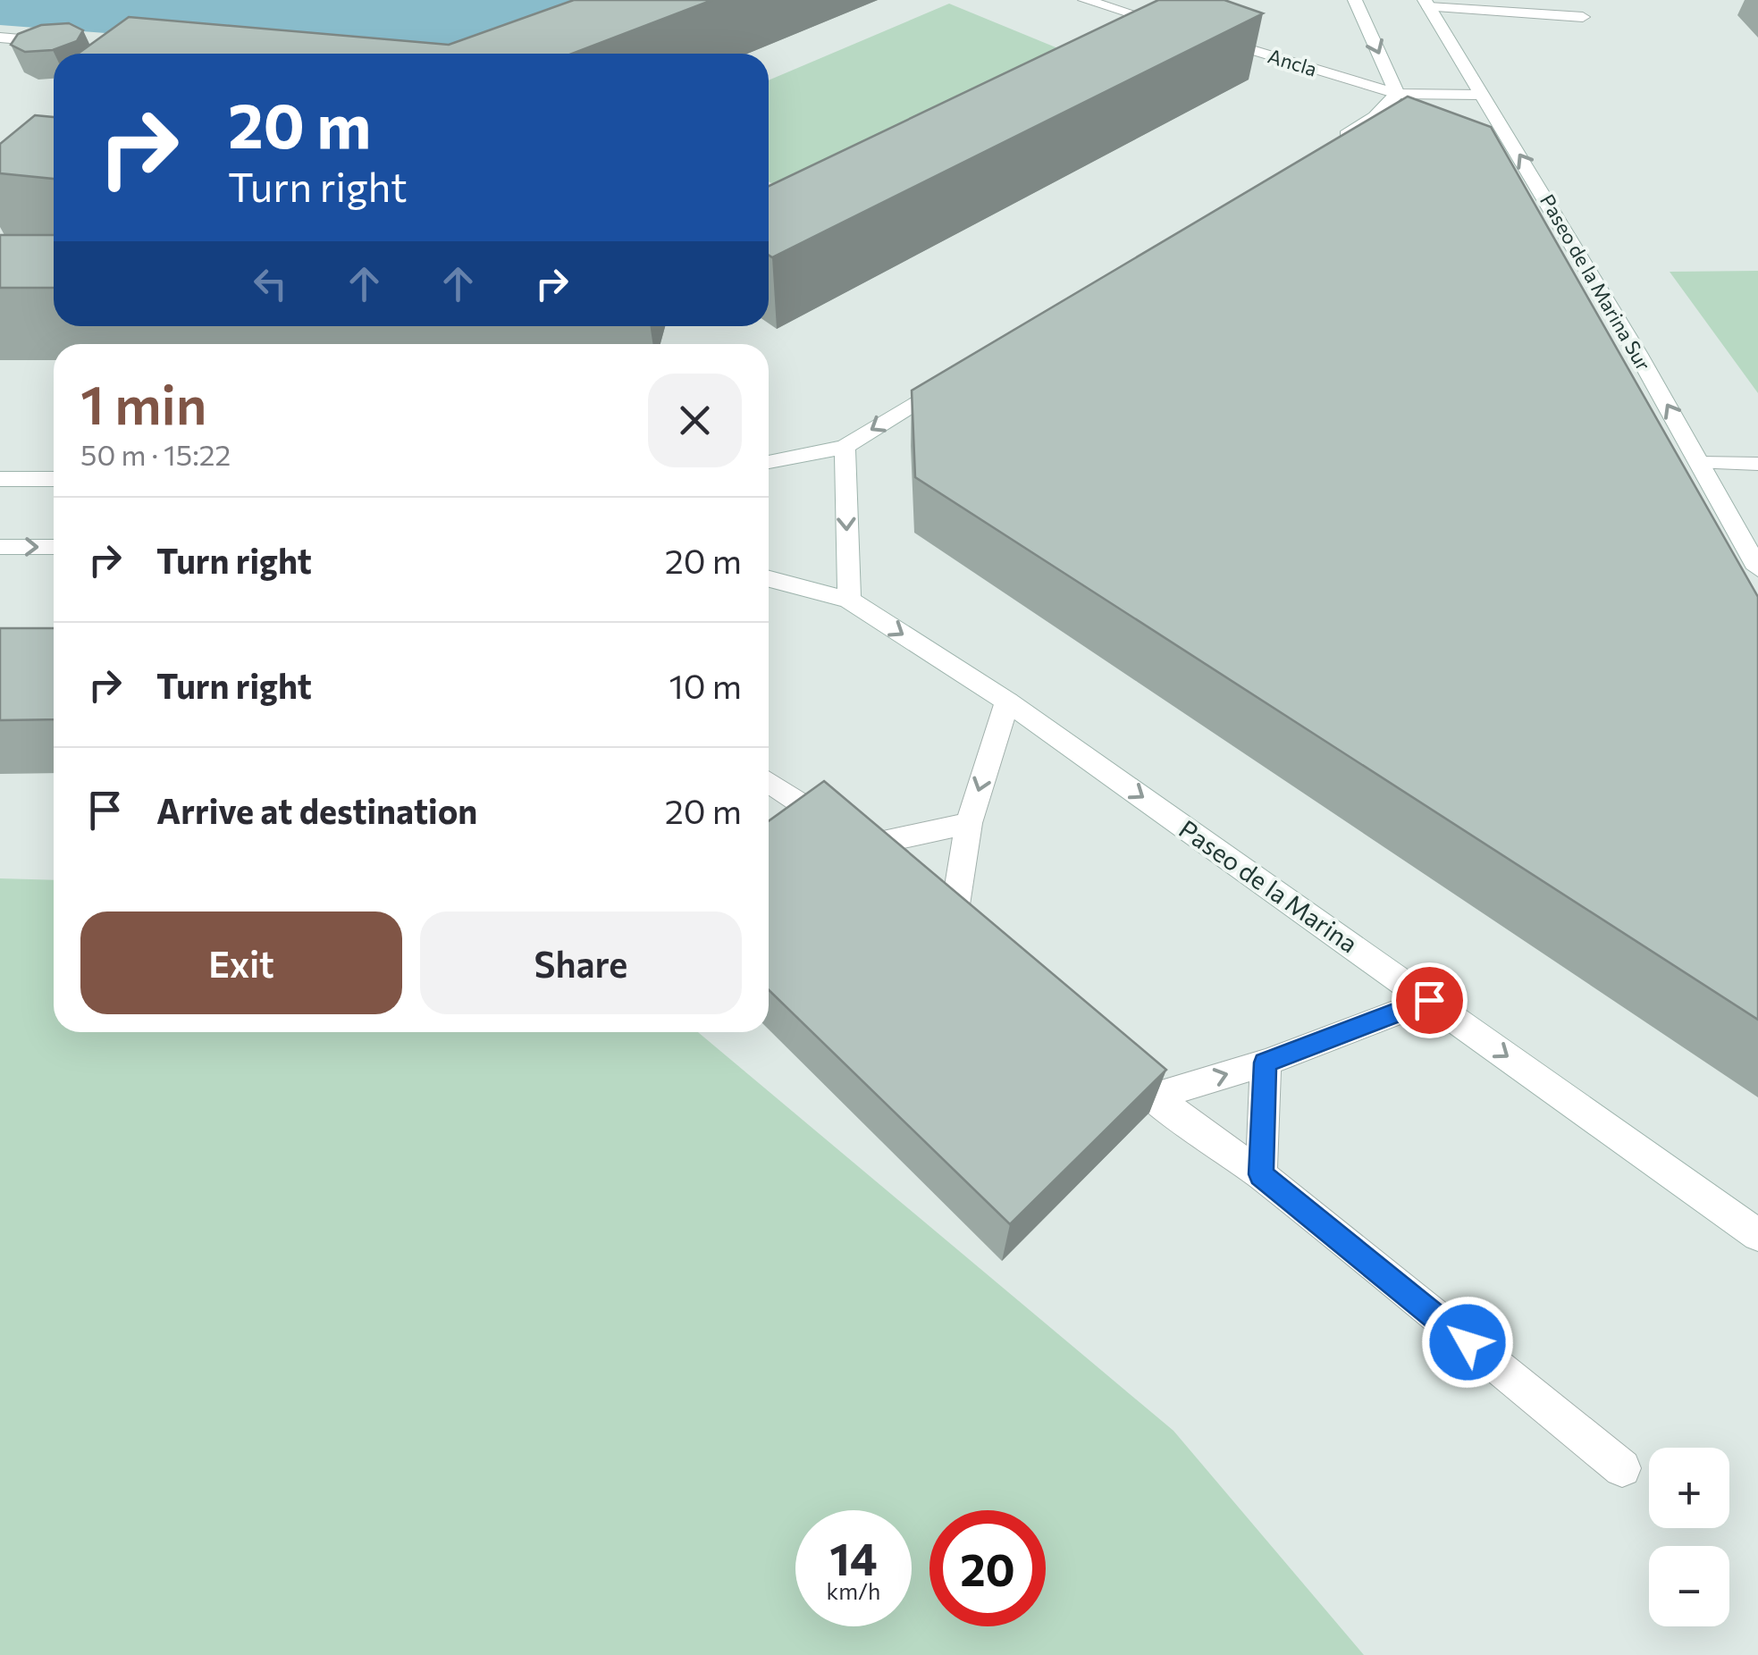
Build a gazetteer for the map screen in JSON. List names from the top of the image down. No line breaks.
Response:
{"streets":{"street":["Ancla","Paseo de la Marina Sur","Paseo de la Marina"]},"one_way":["Paseo de la Marina Sur"],"page":{"turn":["20 m","Turn right"],"heading":["1 min","50 m · 15:22"],"list":[{"name":"Turn right","value":"20 m"},{"name":"Turn right","value":"10 m"},{"name":"Arrive at destination","value":"20 m"}],"buttons":["Exit","Share"],"map_buttons":["+","−"],"speed":"14 km/h","limit":"20"}}
